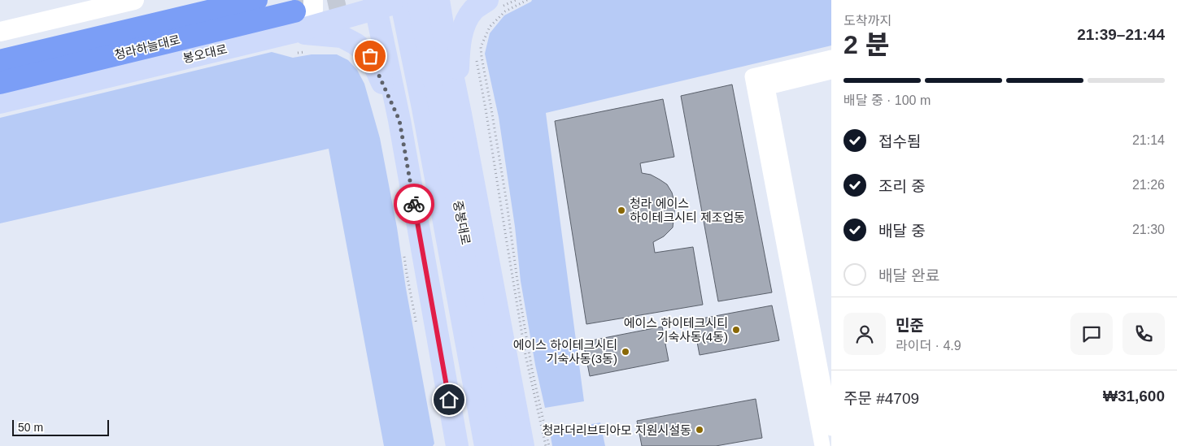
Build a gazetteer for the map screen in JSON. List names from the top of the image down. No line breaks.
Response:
{"streets":{"highway":["청라하늘대로"],"main road":["봉오대로","중봉대로"]},"crossings":[["청라하늘대로","봉오대로"]],"places":["청라 에이스 하이테크시티 제조업동","에이스 하이테크시티 기숙사동(4동)","에이스 하이테크시티 기숙사동(3동)","청라더리브티아모 지원시설동"],"scale_bar":"50 m","page":{"heading":["2 분","도착까지","21:39–21:44"],"panel":["민준","라이더 · 4.9","주문 #4709","₩31,600"],"bar":"배달 중 · 100 m","list":[["접수됨","21:14"],["조리 중","21:26"],["배달 중","21:30"],"배달 완료"],"scale":"50 m"}}
